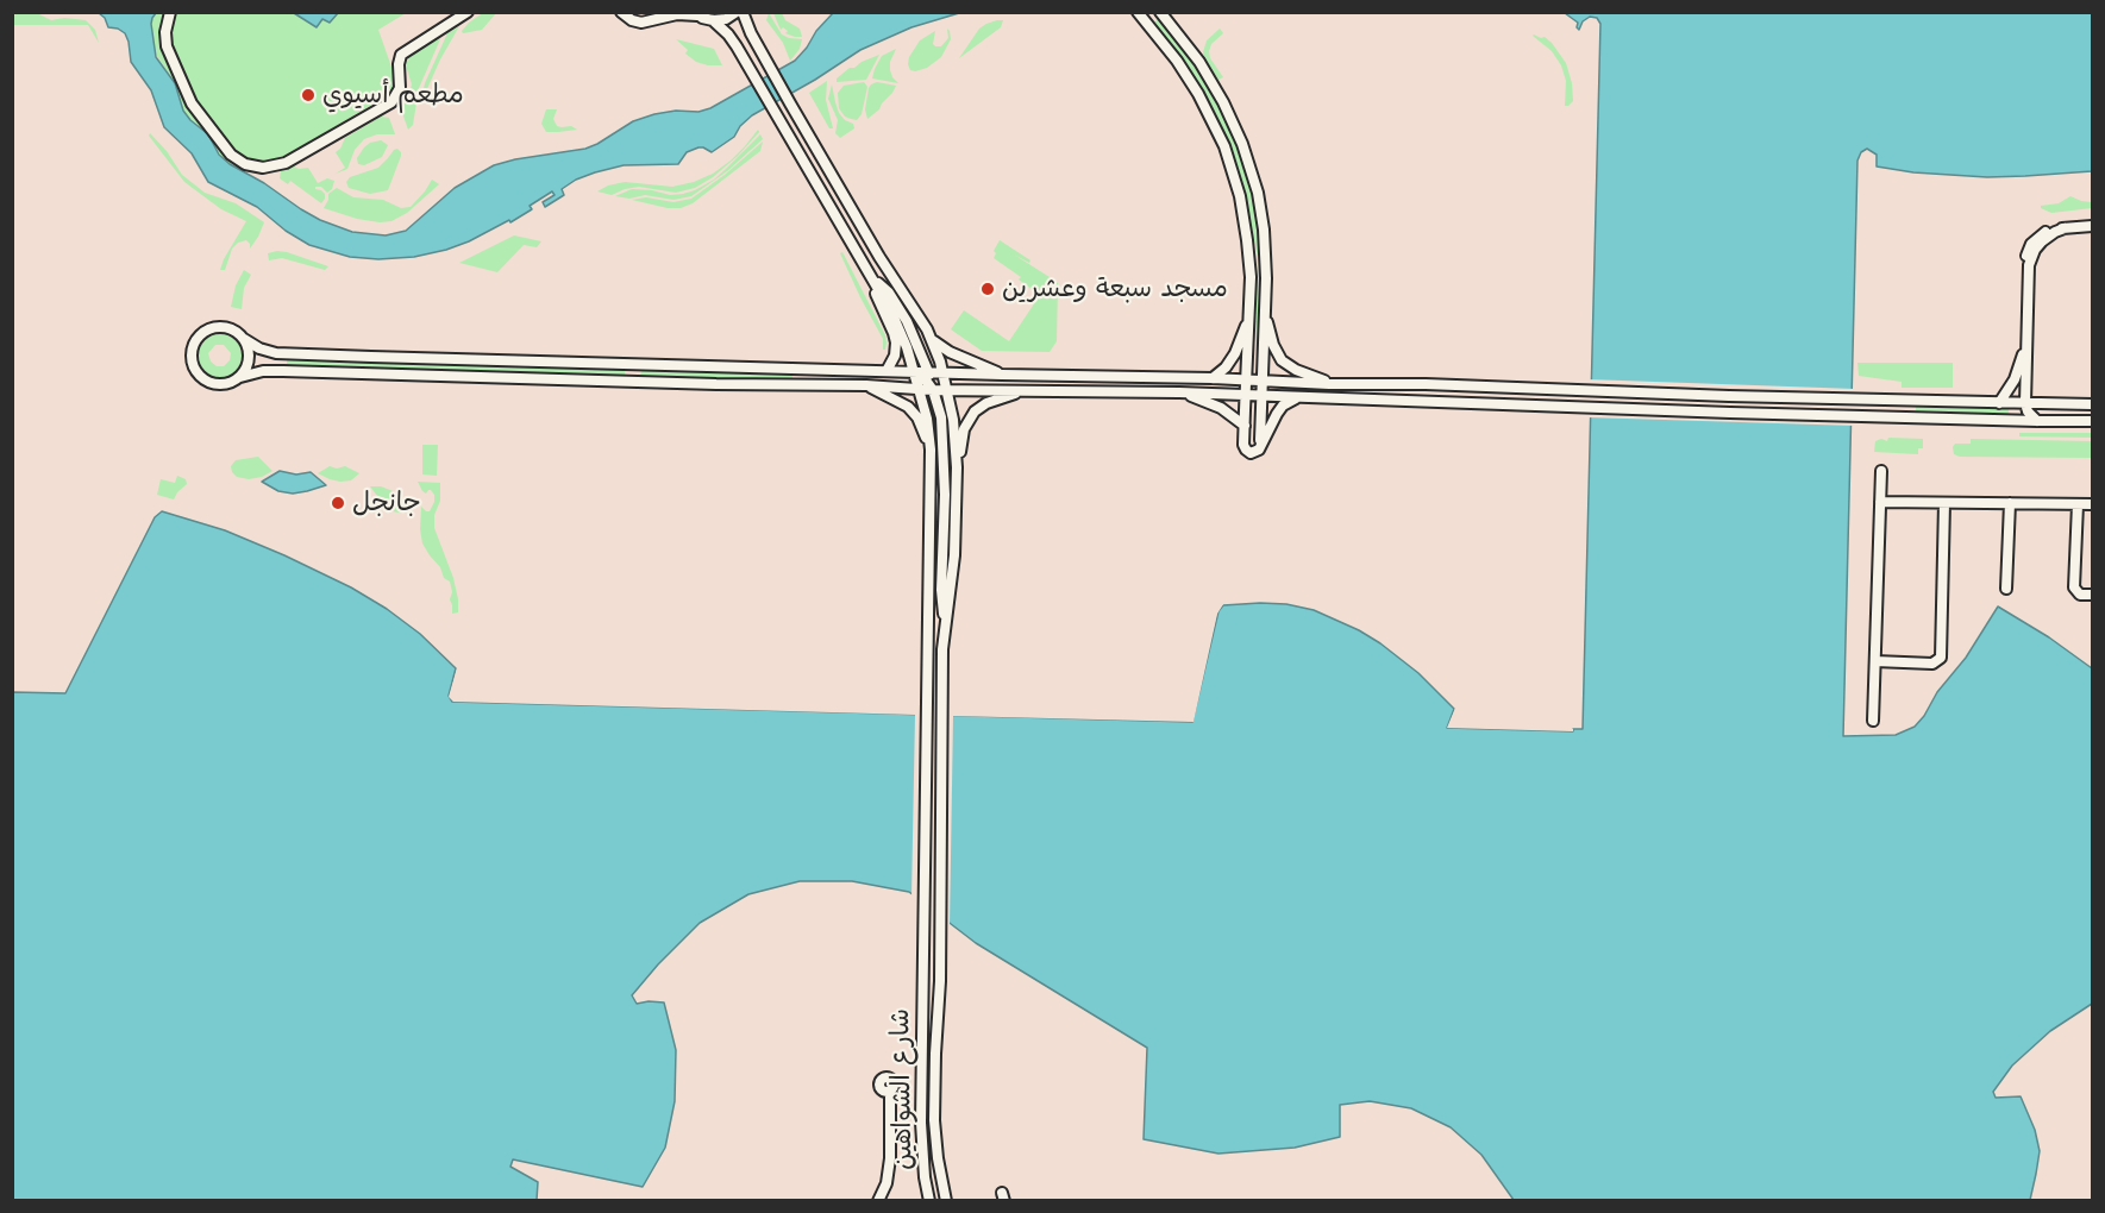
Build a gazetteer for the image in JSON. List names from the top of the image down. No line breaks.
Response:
{"streets":{"street":["شارع الشواهين"]},"places":["مطعم أسيوي","مسجد سبعة وعشرين","جانجل"]}
